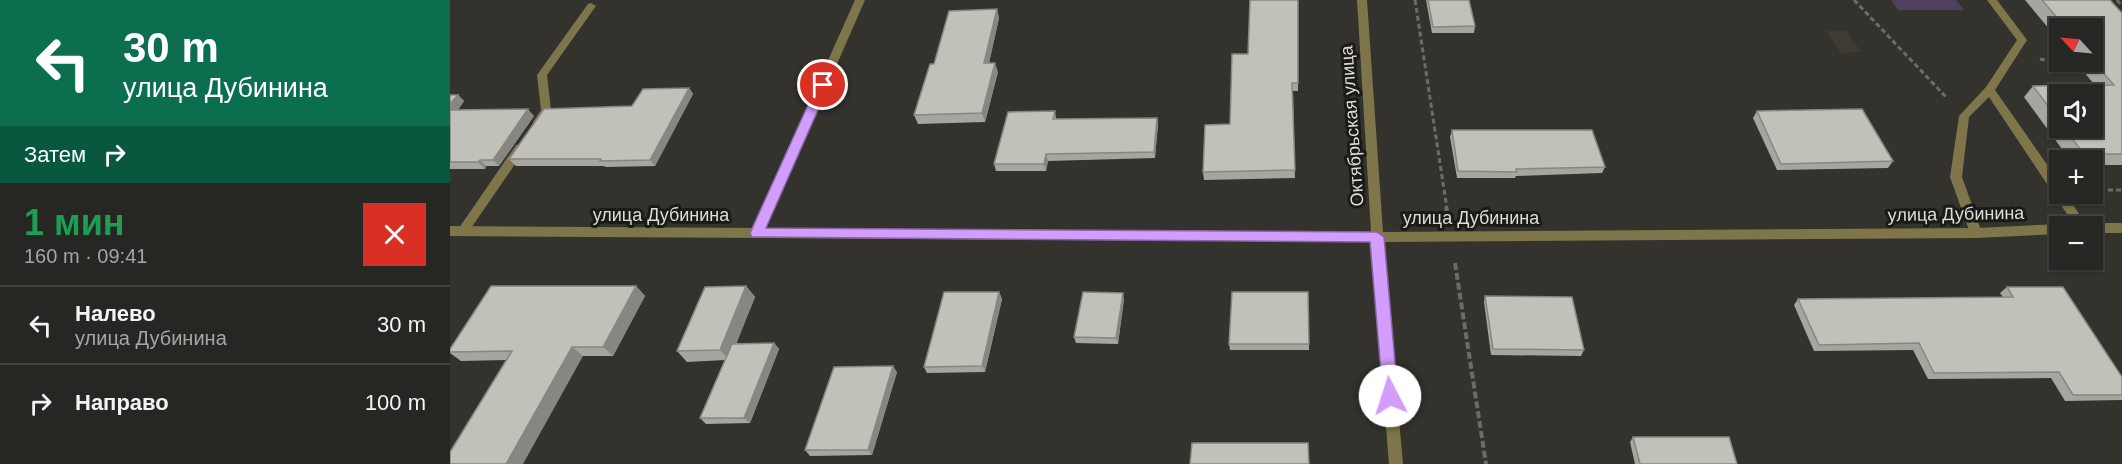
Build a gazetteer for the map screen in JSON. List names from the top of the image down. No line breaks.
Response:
{"streets":{"street":["Октябрьская улица","улица Дубинина"]},"crossings":[["Октябрьская улица","улица Дубинина"]],"north":"top left","page":{"turn":["30 m","улица Дубинина"],"map_buttons":["+","−"],"then":"Затем","heading":["1 мин","160 m · 09:41"],"list":[{"name":"Налево","note":"улица Дубинина","value":"30 m"},{"name":"Направо","value":"100 m"}]}}
